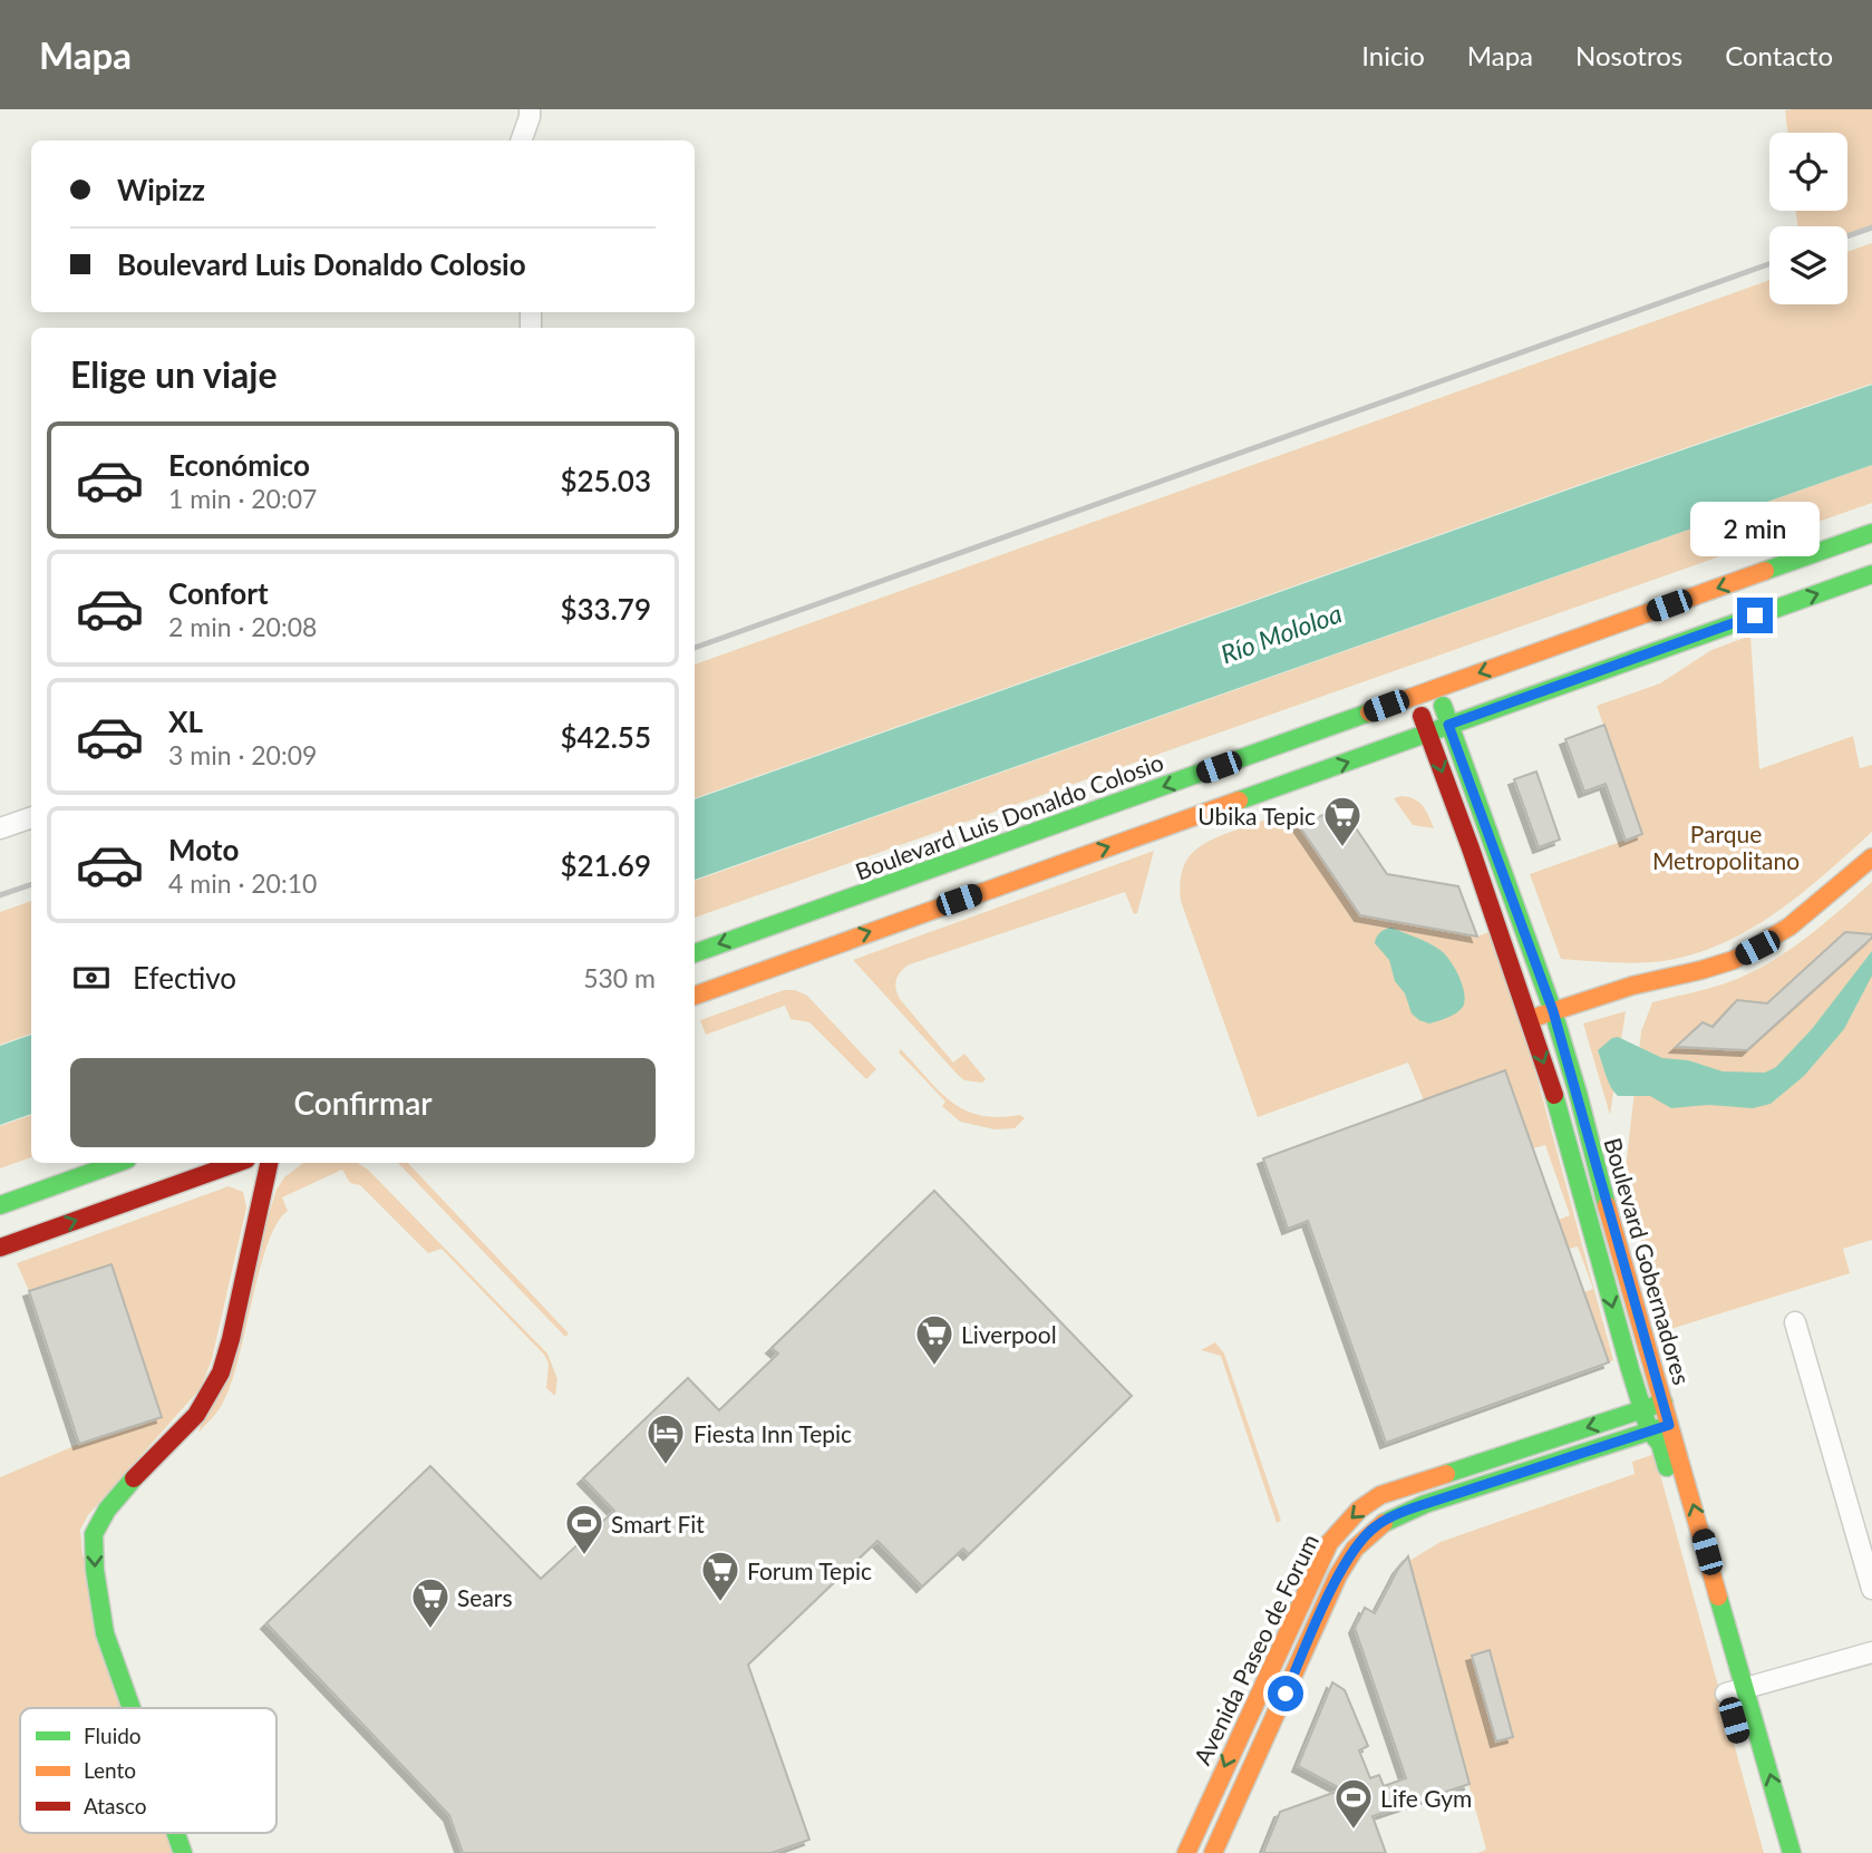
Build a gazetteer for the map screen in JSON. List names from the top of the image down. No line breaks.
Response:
{"streets":{"main road":["Boulevard Luis Donaldo Colosio","Boulevard Gobernadores","Avenida Paseo de Forum"]},"crossings":[["Boulevard Luis Donaldo Colosio","Boulevard Gobernadores"],["Boulevard Gobernadores","Avenida Paseo de Forum"]],"water":["Río Mololoa"],"parks":["Parque Metropolitano"],"places":{"supermarket":["Ubika Tepic","Liverpool","Forum Tepic","Sears"],"hotel":["Fiesta Inn Tepic"],"sports":["Smart Fit","Life Gym"]},"legend":["Fluido","Lento","Atasco"],"page":{"header":"Mapa","nav":["Inicio","Mapa","Nosotros","Contacto"],"banner":["Wipizz","Boulevard Luis Donaldo Colosio"],"heading":"Elige un viaje","list":[{"name":"Económico","note":"1 min · 20:07","value":"$25.03"},{"name":"Confort","note":"2 min · 20:08","value":"$33.79"},{"name":"XL","note":"3 min · 20:09","value":"$42.55"},{"name":"Moto","note":"4 min · 20:10","value":"$21.69"}],"bubble":"2 min","pay":["Efectivo","530 m"],"buttons":"Confirmar"}}
